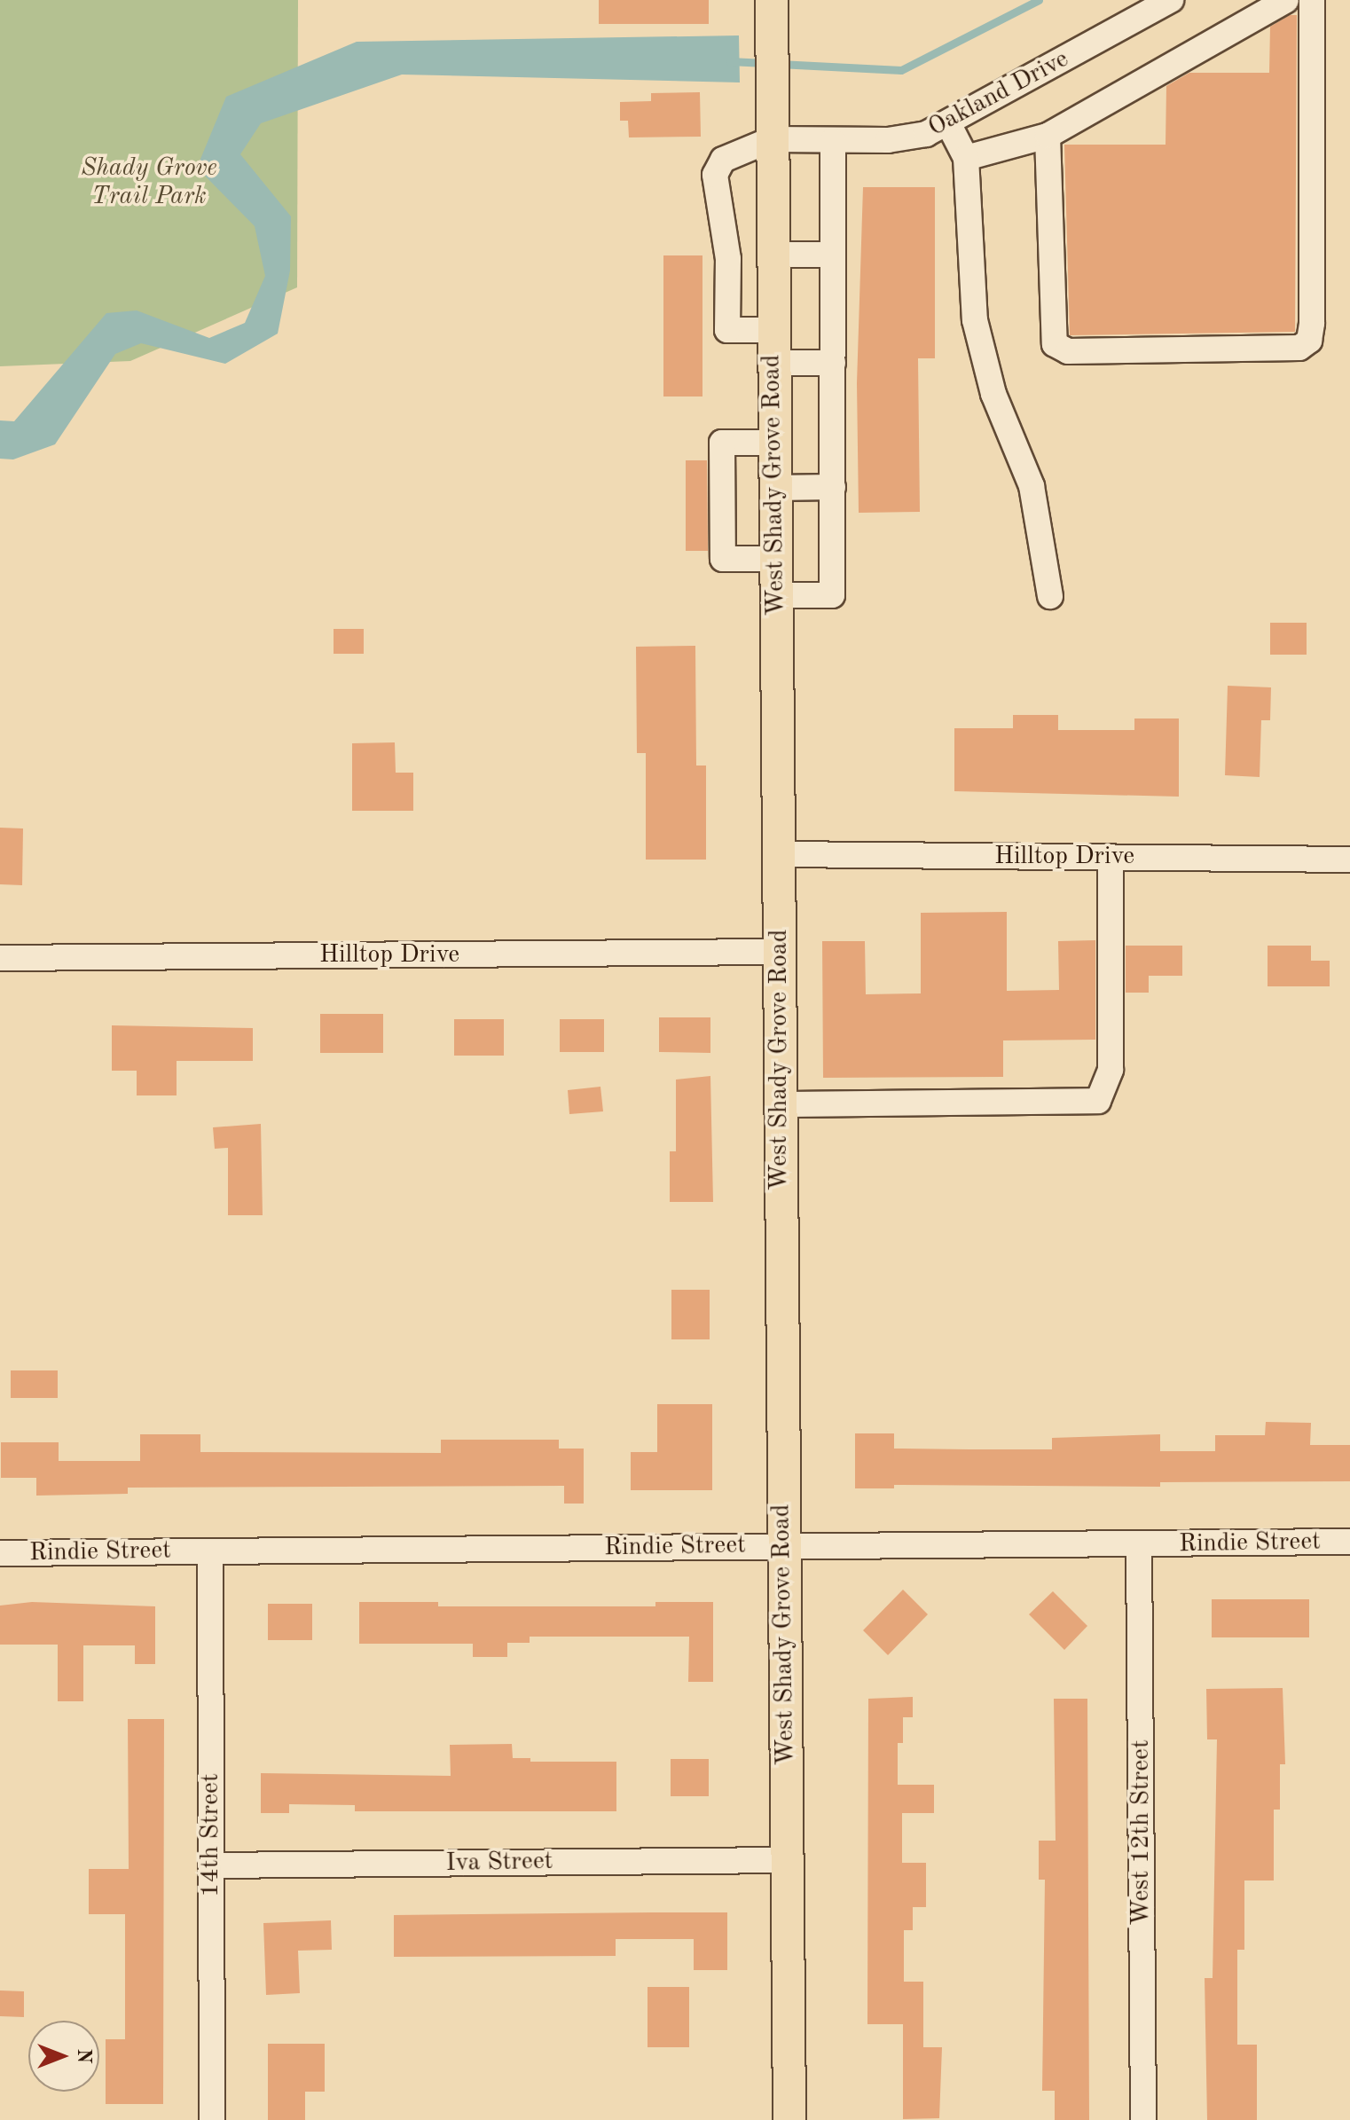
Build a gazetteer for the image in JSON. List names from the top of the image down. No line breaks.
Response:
{"streets":{"main road":["West Shady Grove Road"],"street":["Oakland Drive","Hilltop Drive","Rindie Street","West 12th Street","14th Street","Iva Street"]},"crossings":[["Oakland Drive","West Shady Grove Road"],["West Shady Grove Road","Hilltop Drive"],["West Shady Grove Road","Rindie Street"],["West Shady Grove Road","Iva Street"],["Rindie Street","West 12th Street"],["Rindie Street","14th Street"],["14th Street","Iva Street"]],"parks":["Shady Grove Trail Park"],"north":"right"}
